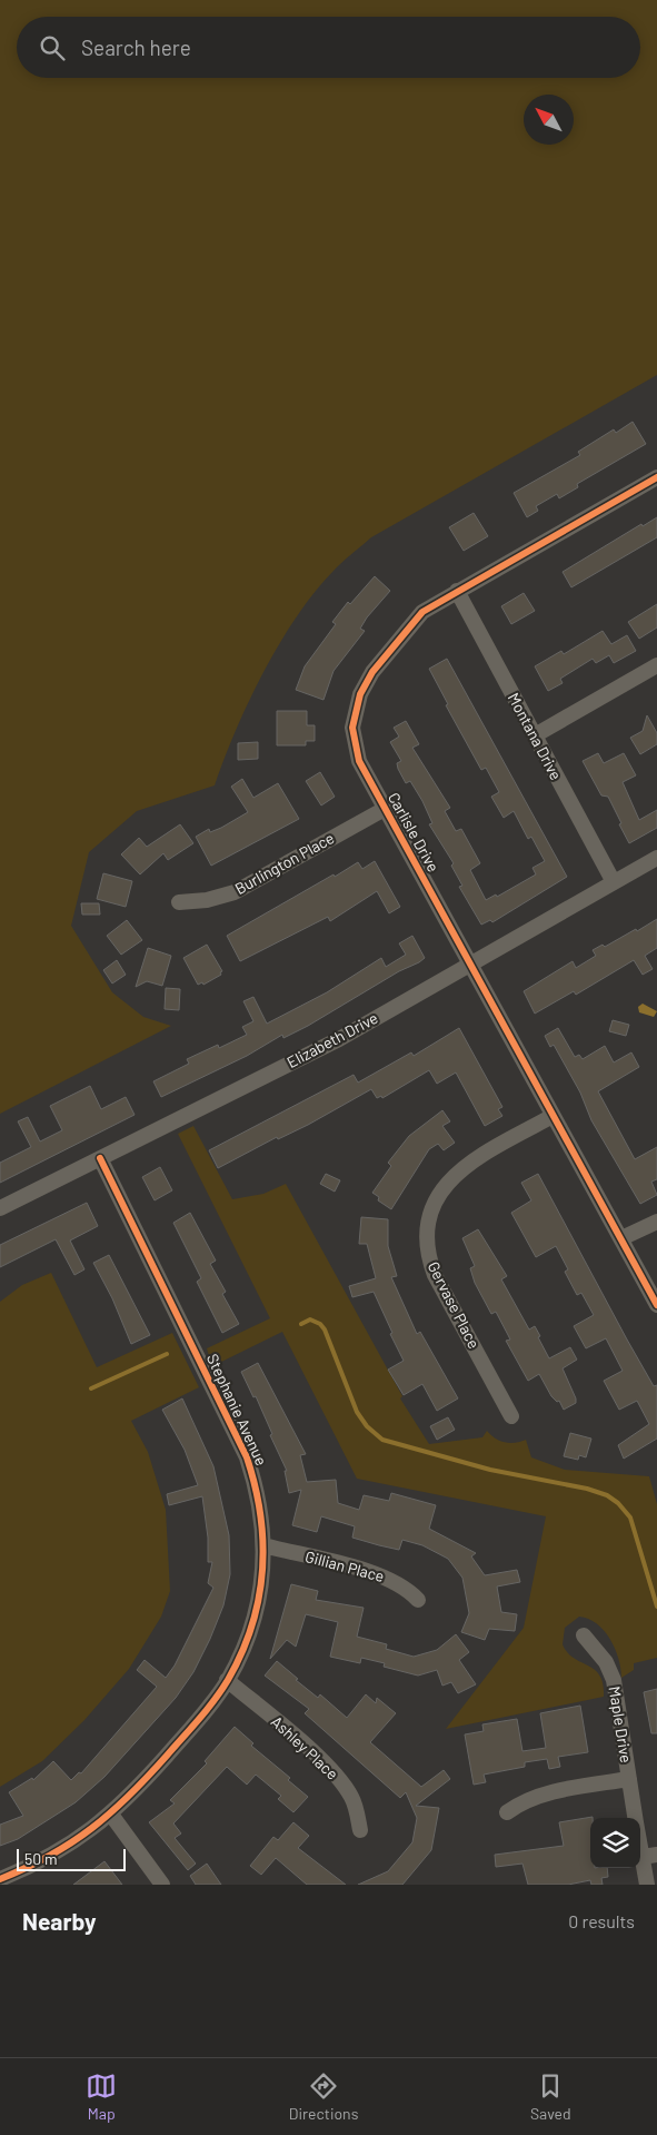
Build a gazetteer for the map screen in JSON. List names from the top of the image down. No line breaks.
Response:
{"streets":{"street":["Montana Drive","Carlisle Drive","Burlington Place","Elizabeth Drive","Gervase Place","Stephanie Avenue","Gillian Place","Maple Drive","Ashley Place"]},"crossings":[["Montana Drive","Carlisle Drive"],["Montana Drive","Elizabeth Drive"],["Carlisle Drive","Burlington Place"],["Carlisle Drive","Elizabeth Drive"],["Carlisle Drive","Gervase Place"],["Elizabeth Drive","Stephanie Avenue"],["Stephanie Avenue","Gillian Place"],["Stephanie Avenue","Ashley Place"]],"scale_bar":"50 m","north":"top left","page":{"search":"Search here","scale":"50 m","heading":["Nearby","0 results"],"nav":["Map","Directions","Saved"]}}
